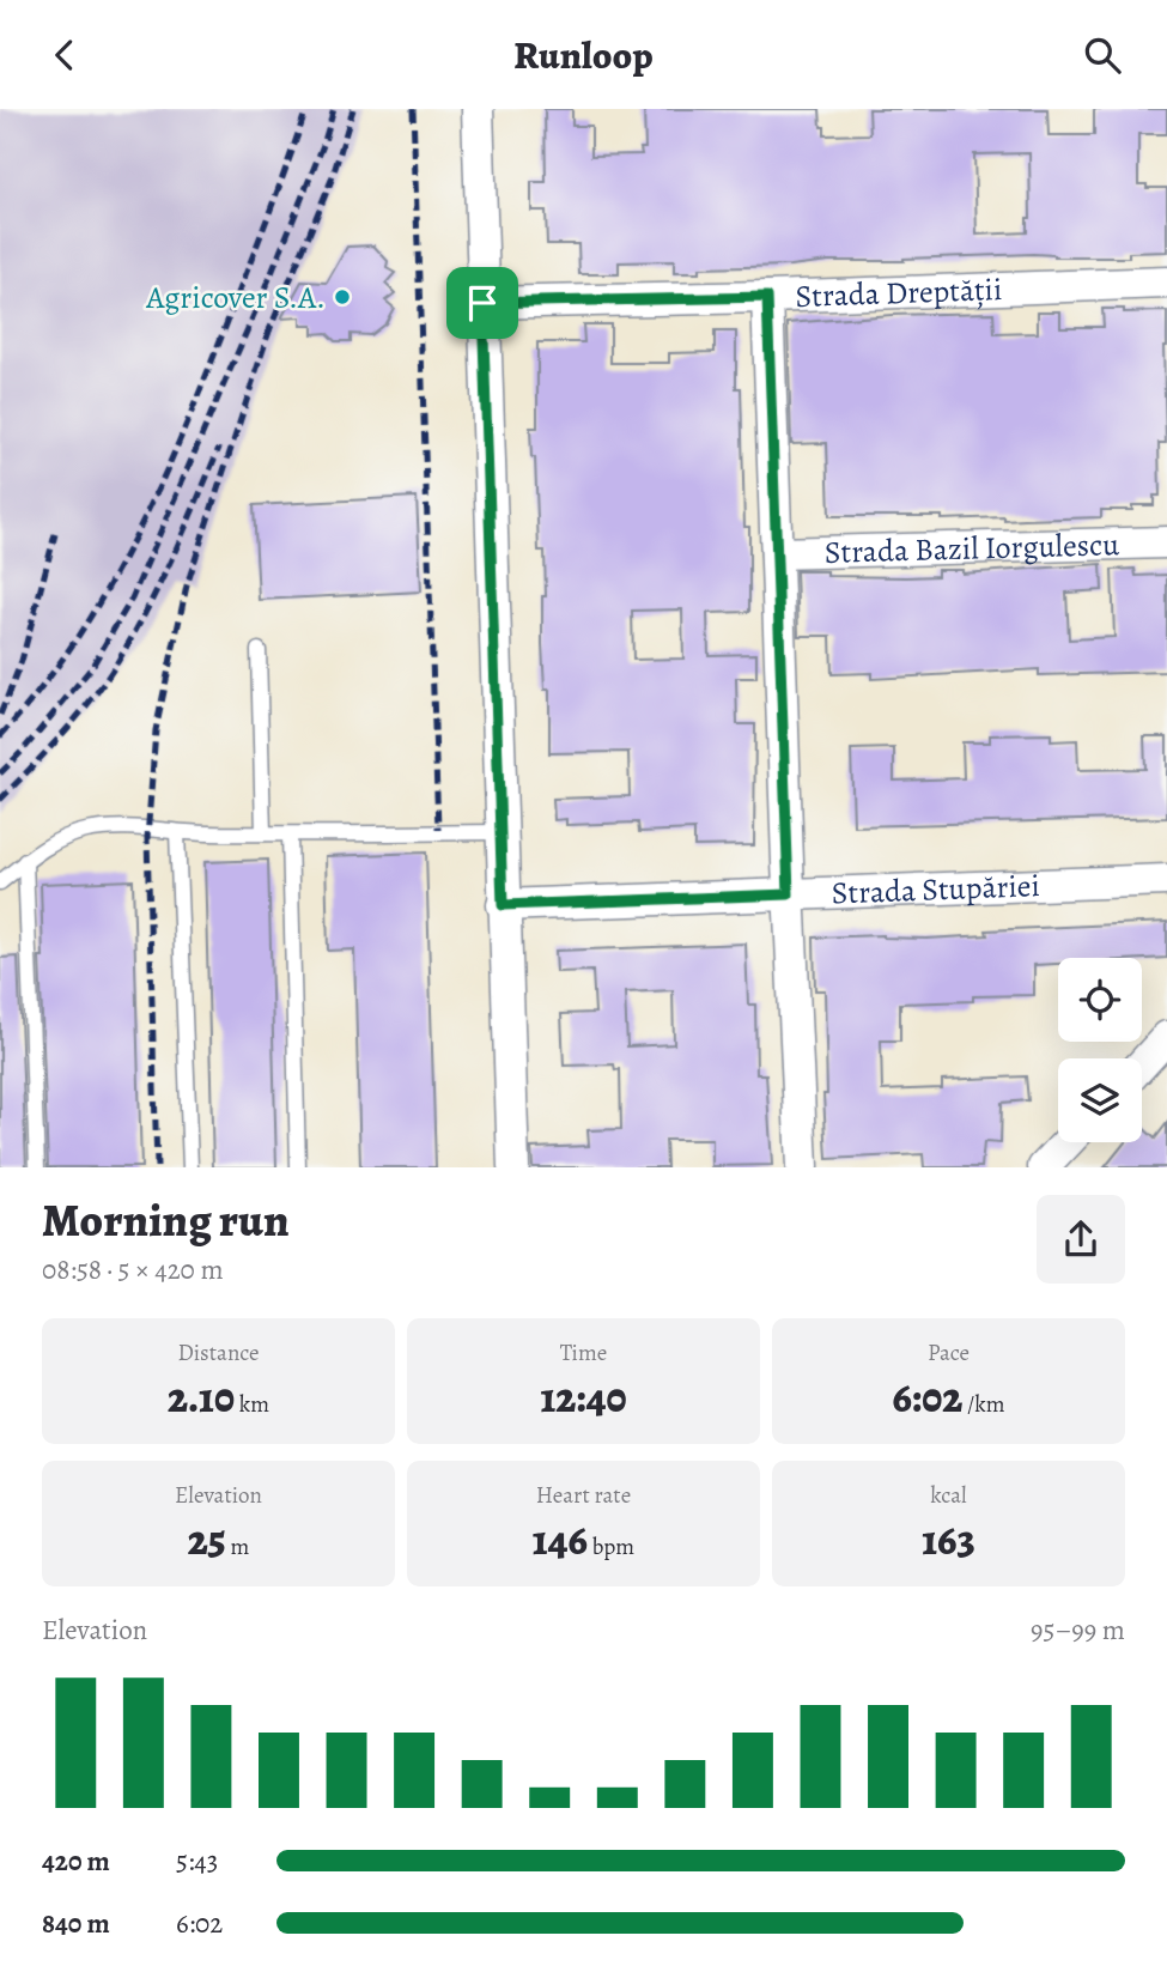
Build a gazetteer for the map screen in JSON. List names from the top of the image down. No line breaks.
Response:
{"streets":{"street":["Strada Dreptății","Strada Bazil Iorgulescu","Strada Stupăriei"]},"places":["Agricover S.A."],"page":{"header":"Runloop","heading":["Morning run","08:58 · 5 × 420 m"],"stats":[["Distance","2.10 km"],["Time","12:40"],["Pace","6:02 /km"],["Elevation","25 m"],["Heart rate","146 bpm"],["kcal","163"]],"chart":["Elevation","95–99 m"],"list":[{"name":"420 m","note":"5:43"},{"name":"840 m","note":"6:02"}]}}
